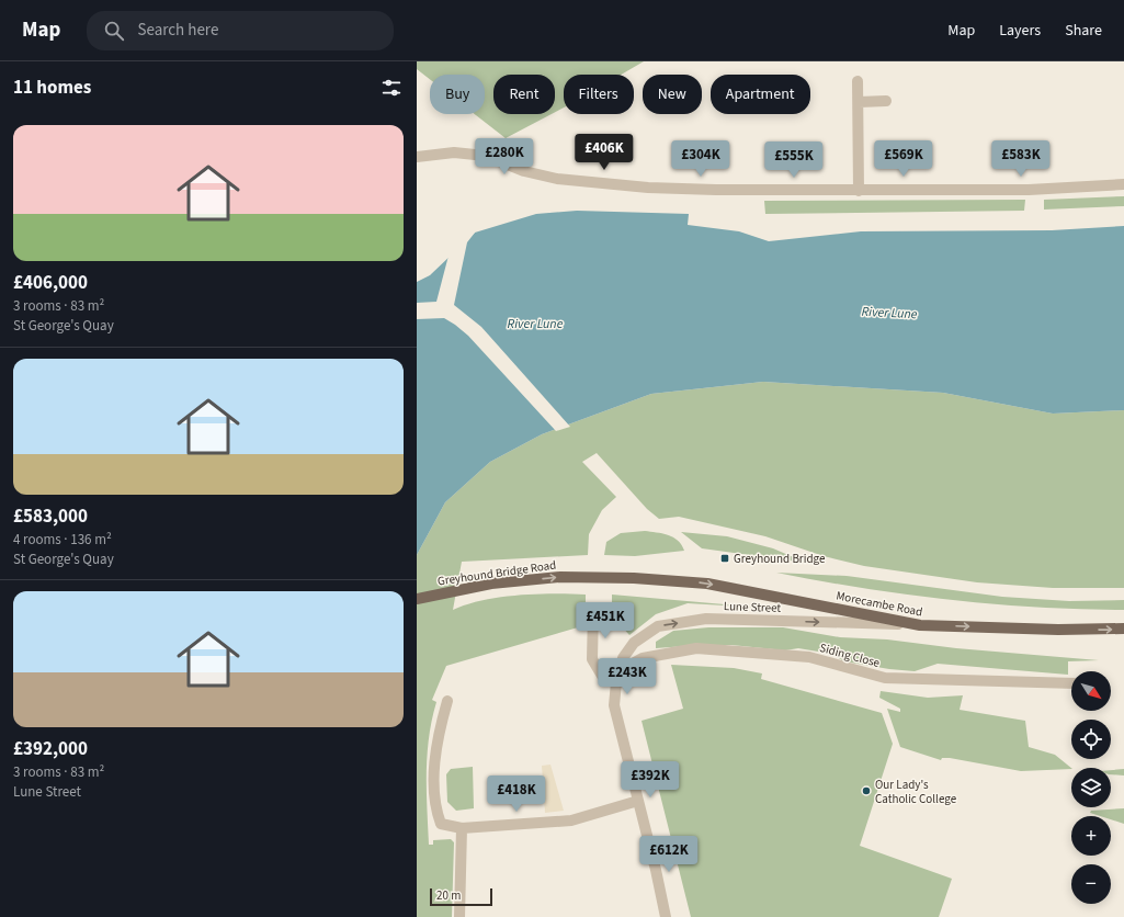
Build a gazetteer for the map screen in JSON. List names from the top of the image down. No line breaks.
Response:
{"streets":{"main road":["Greyhound Bridge Road","Morecambe Road"],"street":["Lune Street","Siding Close"]},"crossings":[["Greyhound Bridge Road","Morecambe Road"],["Morecambe Road","Lune Street"],["Lune Street","Siding Close"]],"one_way":["Greyhound Bridge Road","Morecambe Road","Lune Street"],"water":["River Lune"],"places":{"transit":["Greyhound Bridge"],"other":["Our Lady's Catholic College"]},"scale_bar":"20 m","north":"bottom right","page":{"header":"Map","search":"Search here","nav":["Map","Layers","Share"],"heading":"11 homes","chip":["Buy","Rent","Filters","New","Apartment"],"list":[{"name":"£406,000","note":"3 rooms · 83 m² · St George's Quay"},{"name":"£583,000","note":"4 rooms · 136 m² · St George's Quay"},{"name":"£392,000","note":"3 rooms · 83 m² · Lune Street"}],"price":["£406K","£280K","£304K","£569K","£583K","£555K","£451K","£243K","£392K","£418K","£612K"],"map_buttons":["+","−"],"scale":"20 m"}}
